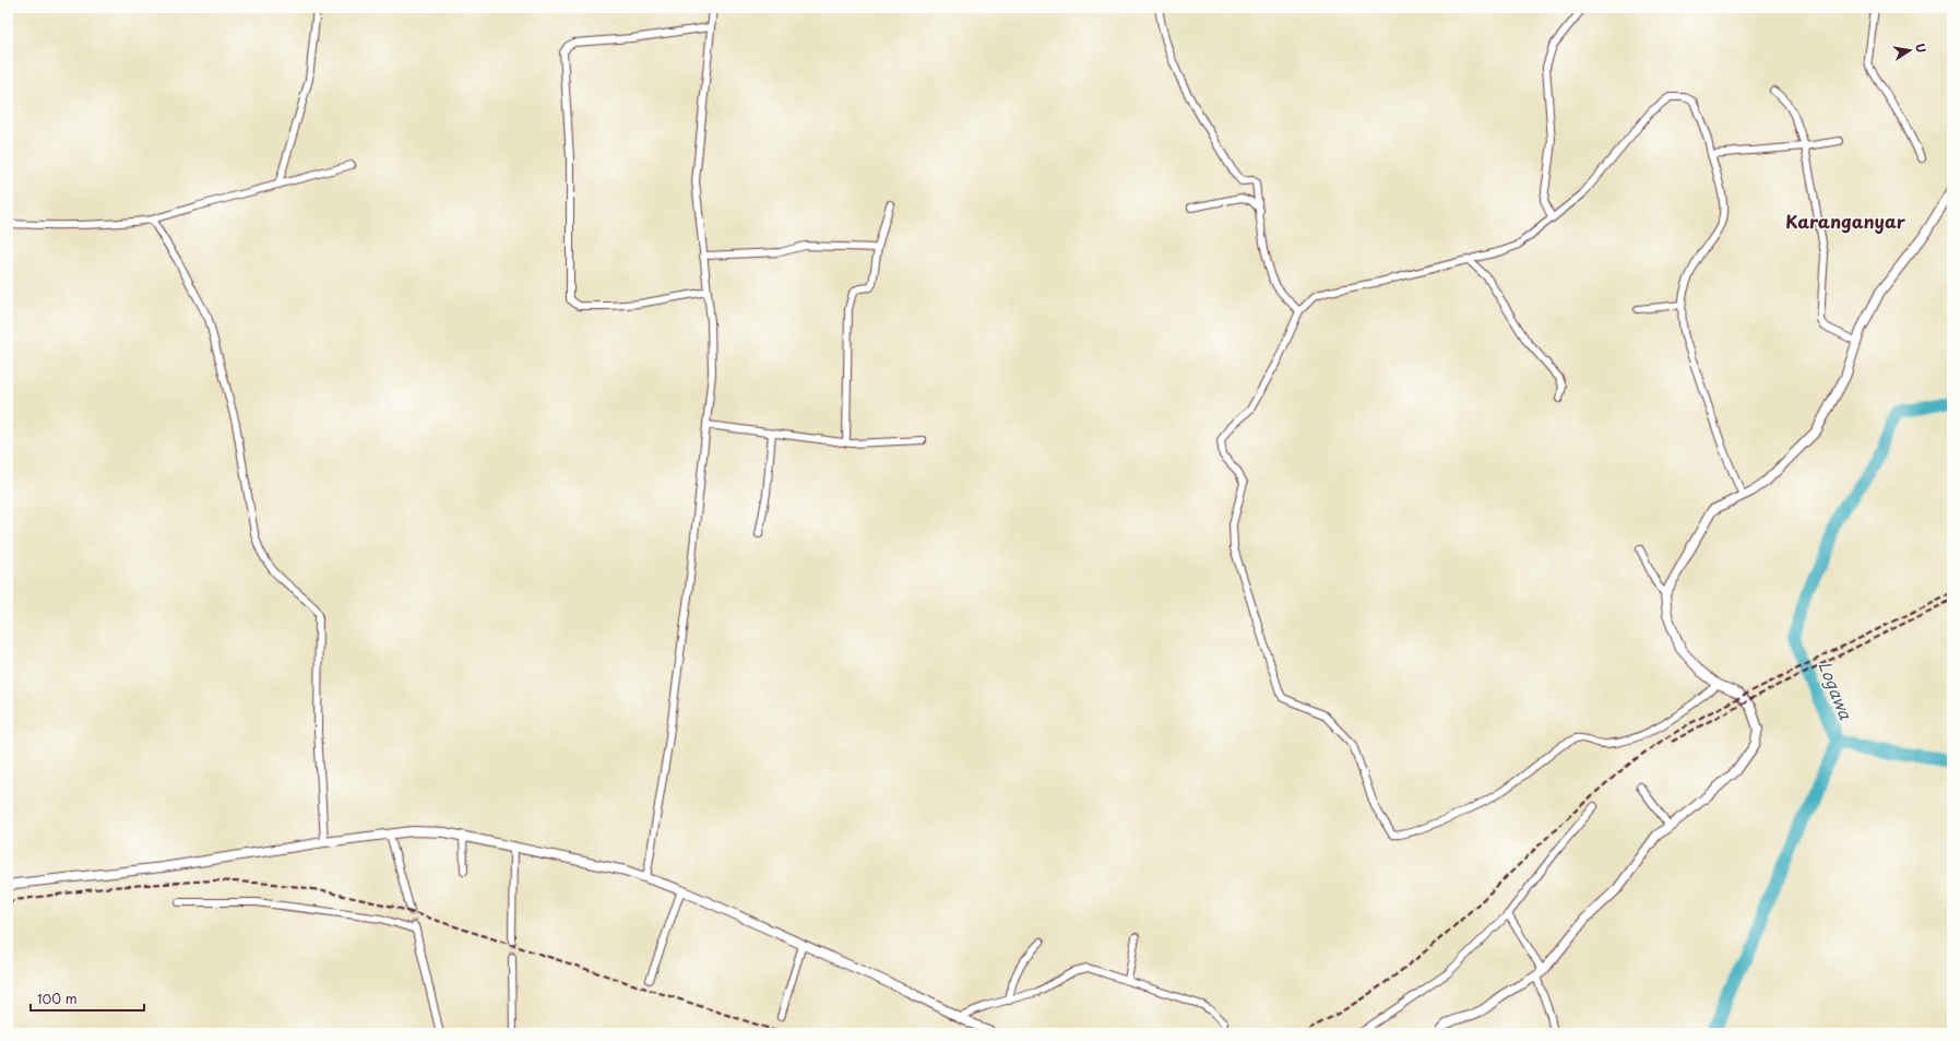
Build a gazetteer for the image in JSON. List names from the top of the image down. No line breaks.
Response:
{"districts":["Karanganyar"],"water":["Logawa"],"scale_bar":"100 m","north":"right"}
